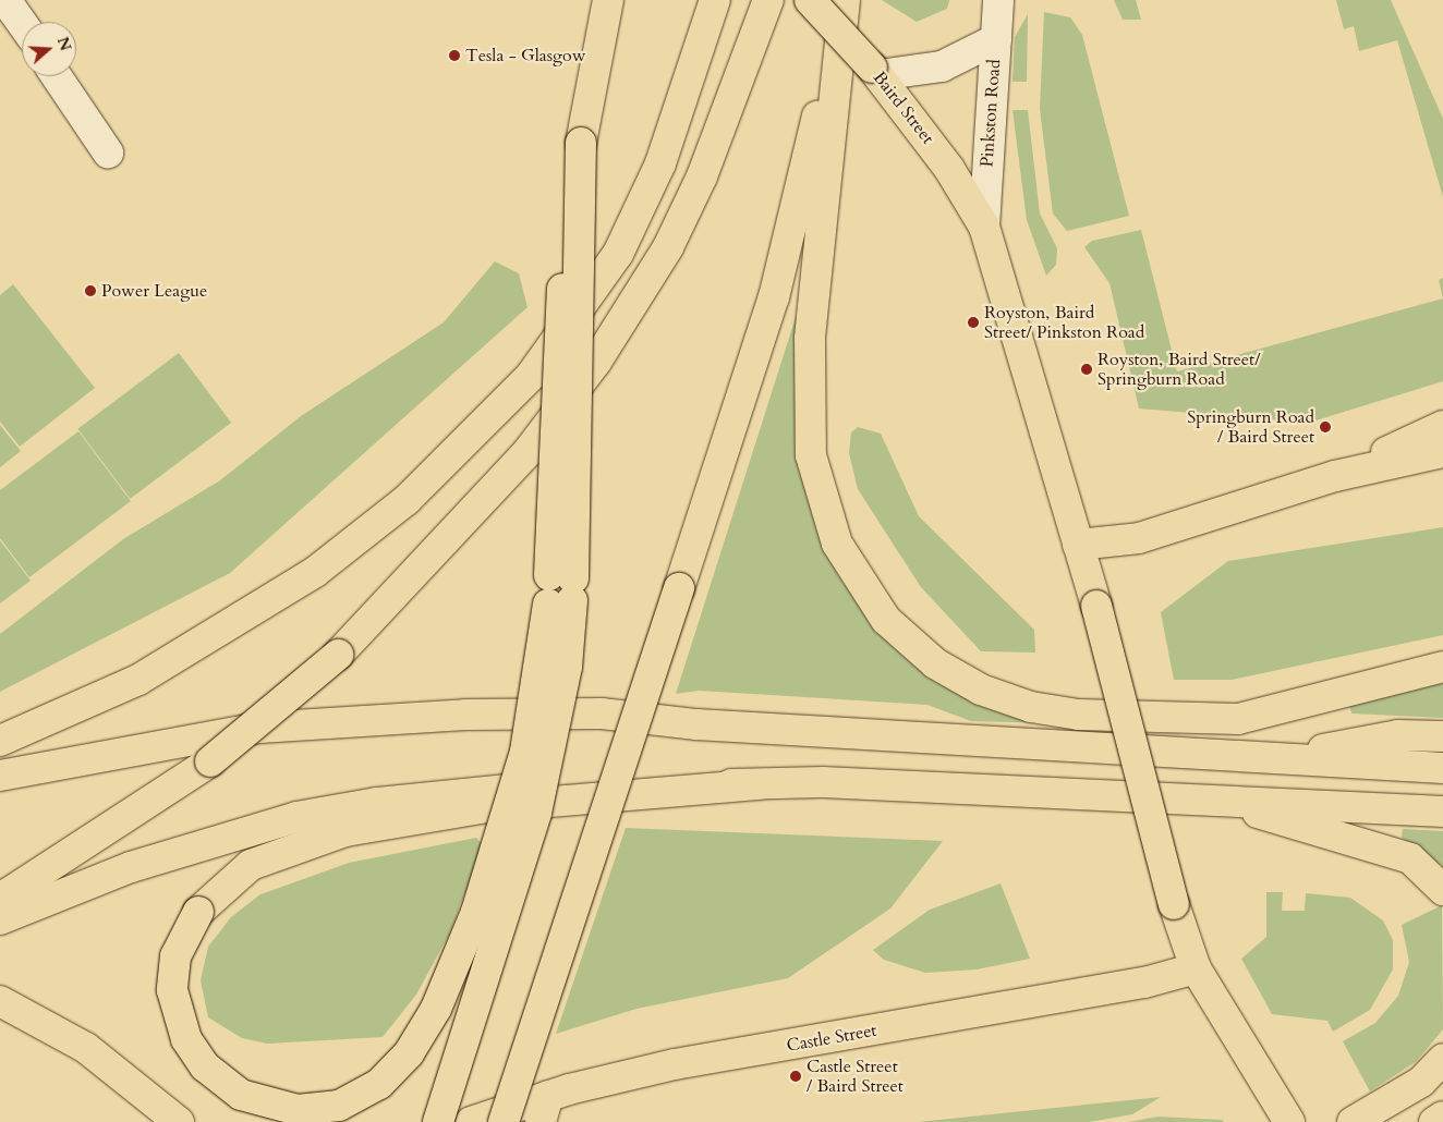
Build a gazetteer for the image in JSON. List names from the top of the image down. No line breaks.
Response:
{"streets":{"main road":["Baird Street","Castle Street"],"street":["Pinkston Road"]},"crossings":[["Baird Street","Pinkston Road"],["Baird Street","Castle Street"]],"places":["Tesla - Glasgow","Power League","Royston, Baird Street/ Pinkston Road","Royston, Baird Street/ Springburn Road","Springburn Road / Baird Street","Castle Street / Baird Street"],"north":"right"}
